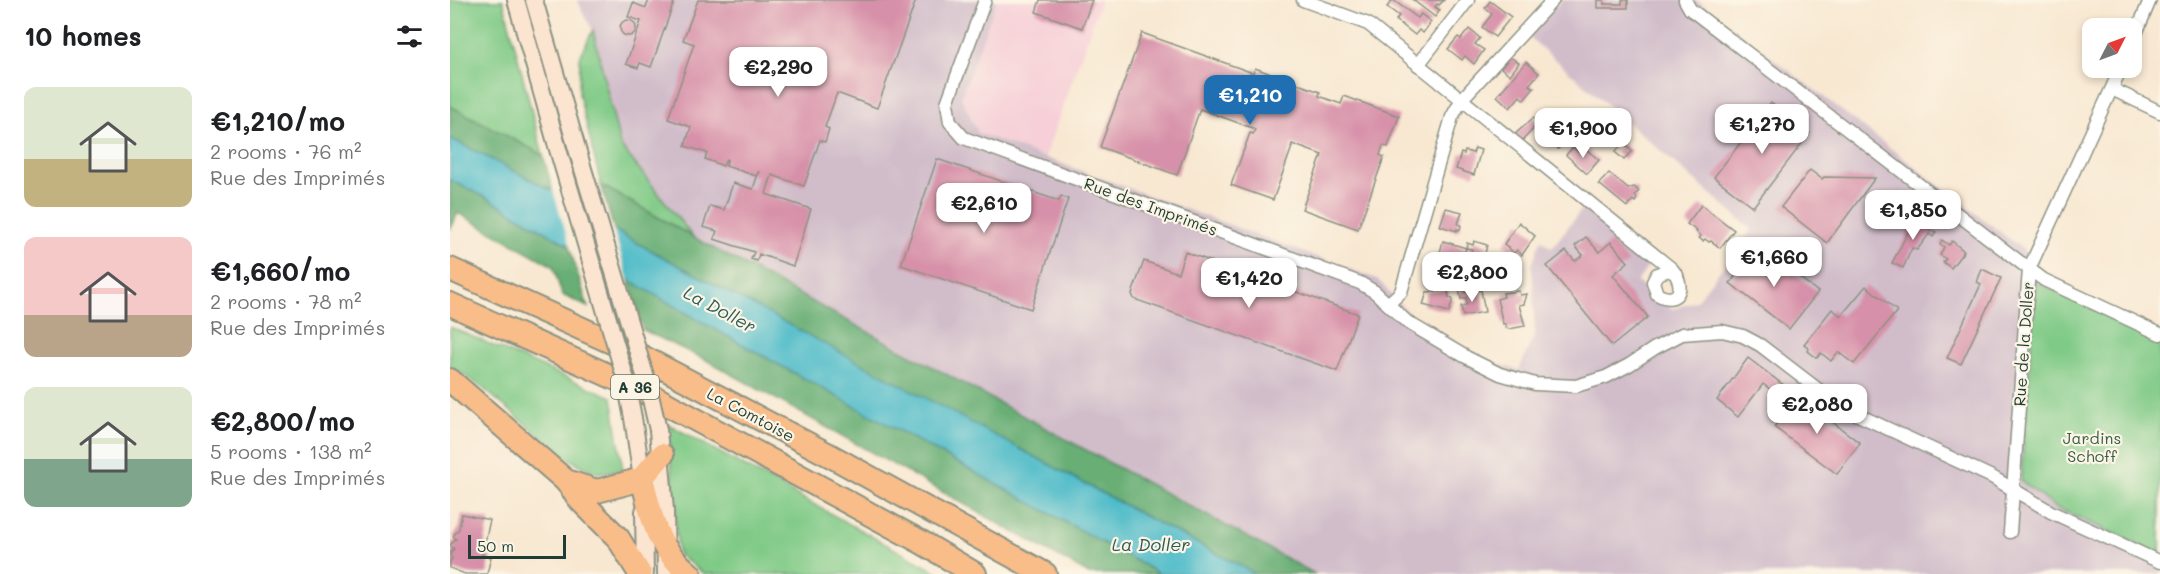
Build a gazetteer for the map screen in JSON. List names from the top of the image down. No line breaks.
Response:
{"streets":{"highway":["A 36","La Comtoise"],"street":["Rue des Imprimés","Rue de la Doller"]},"crossings":[["Rue des Imprimés","Rue de la Doller"]],"water":["La Doller"],"parks":["Jardins Schoff"],"scale_bar":"50 m","north":"top right","page":{"heading":"10 homes","price":["€2,290","€1,210","€1,270","€1,900","€2,610","€1,850","€1,660","€2,800","€1,420","€2,080"],"list":[{"name":"€1,210/mo","note":"2 rooms · 76 m² · Rue des Imprimés"},{"name":"€1,660/mo","note":"2 rooms · 78 m² · Rue des Imprimés"},{"name":"€2,800/mo","note":"5 rooms · 138 m² · Rue des Imprimés"}],"scale":"50 m"}}
